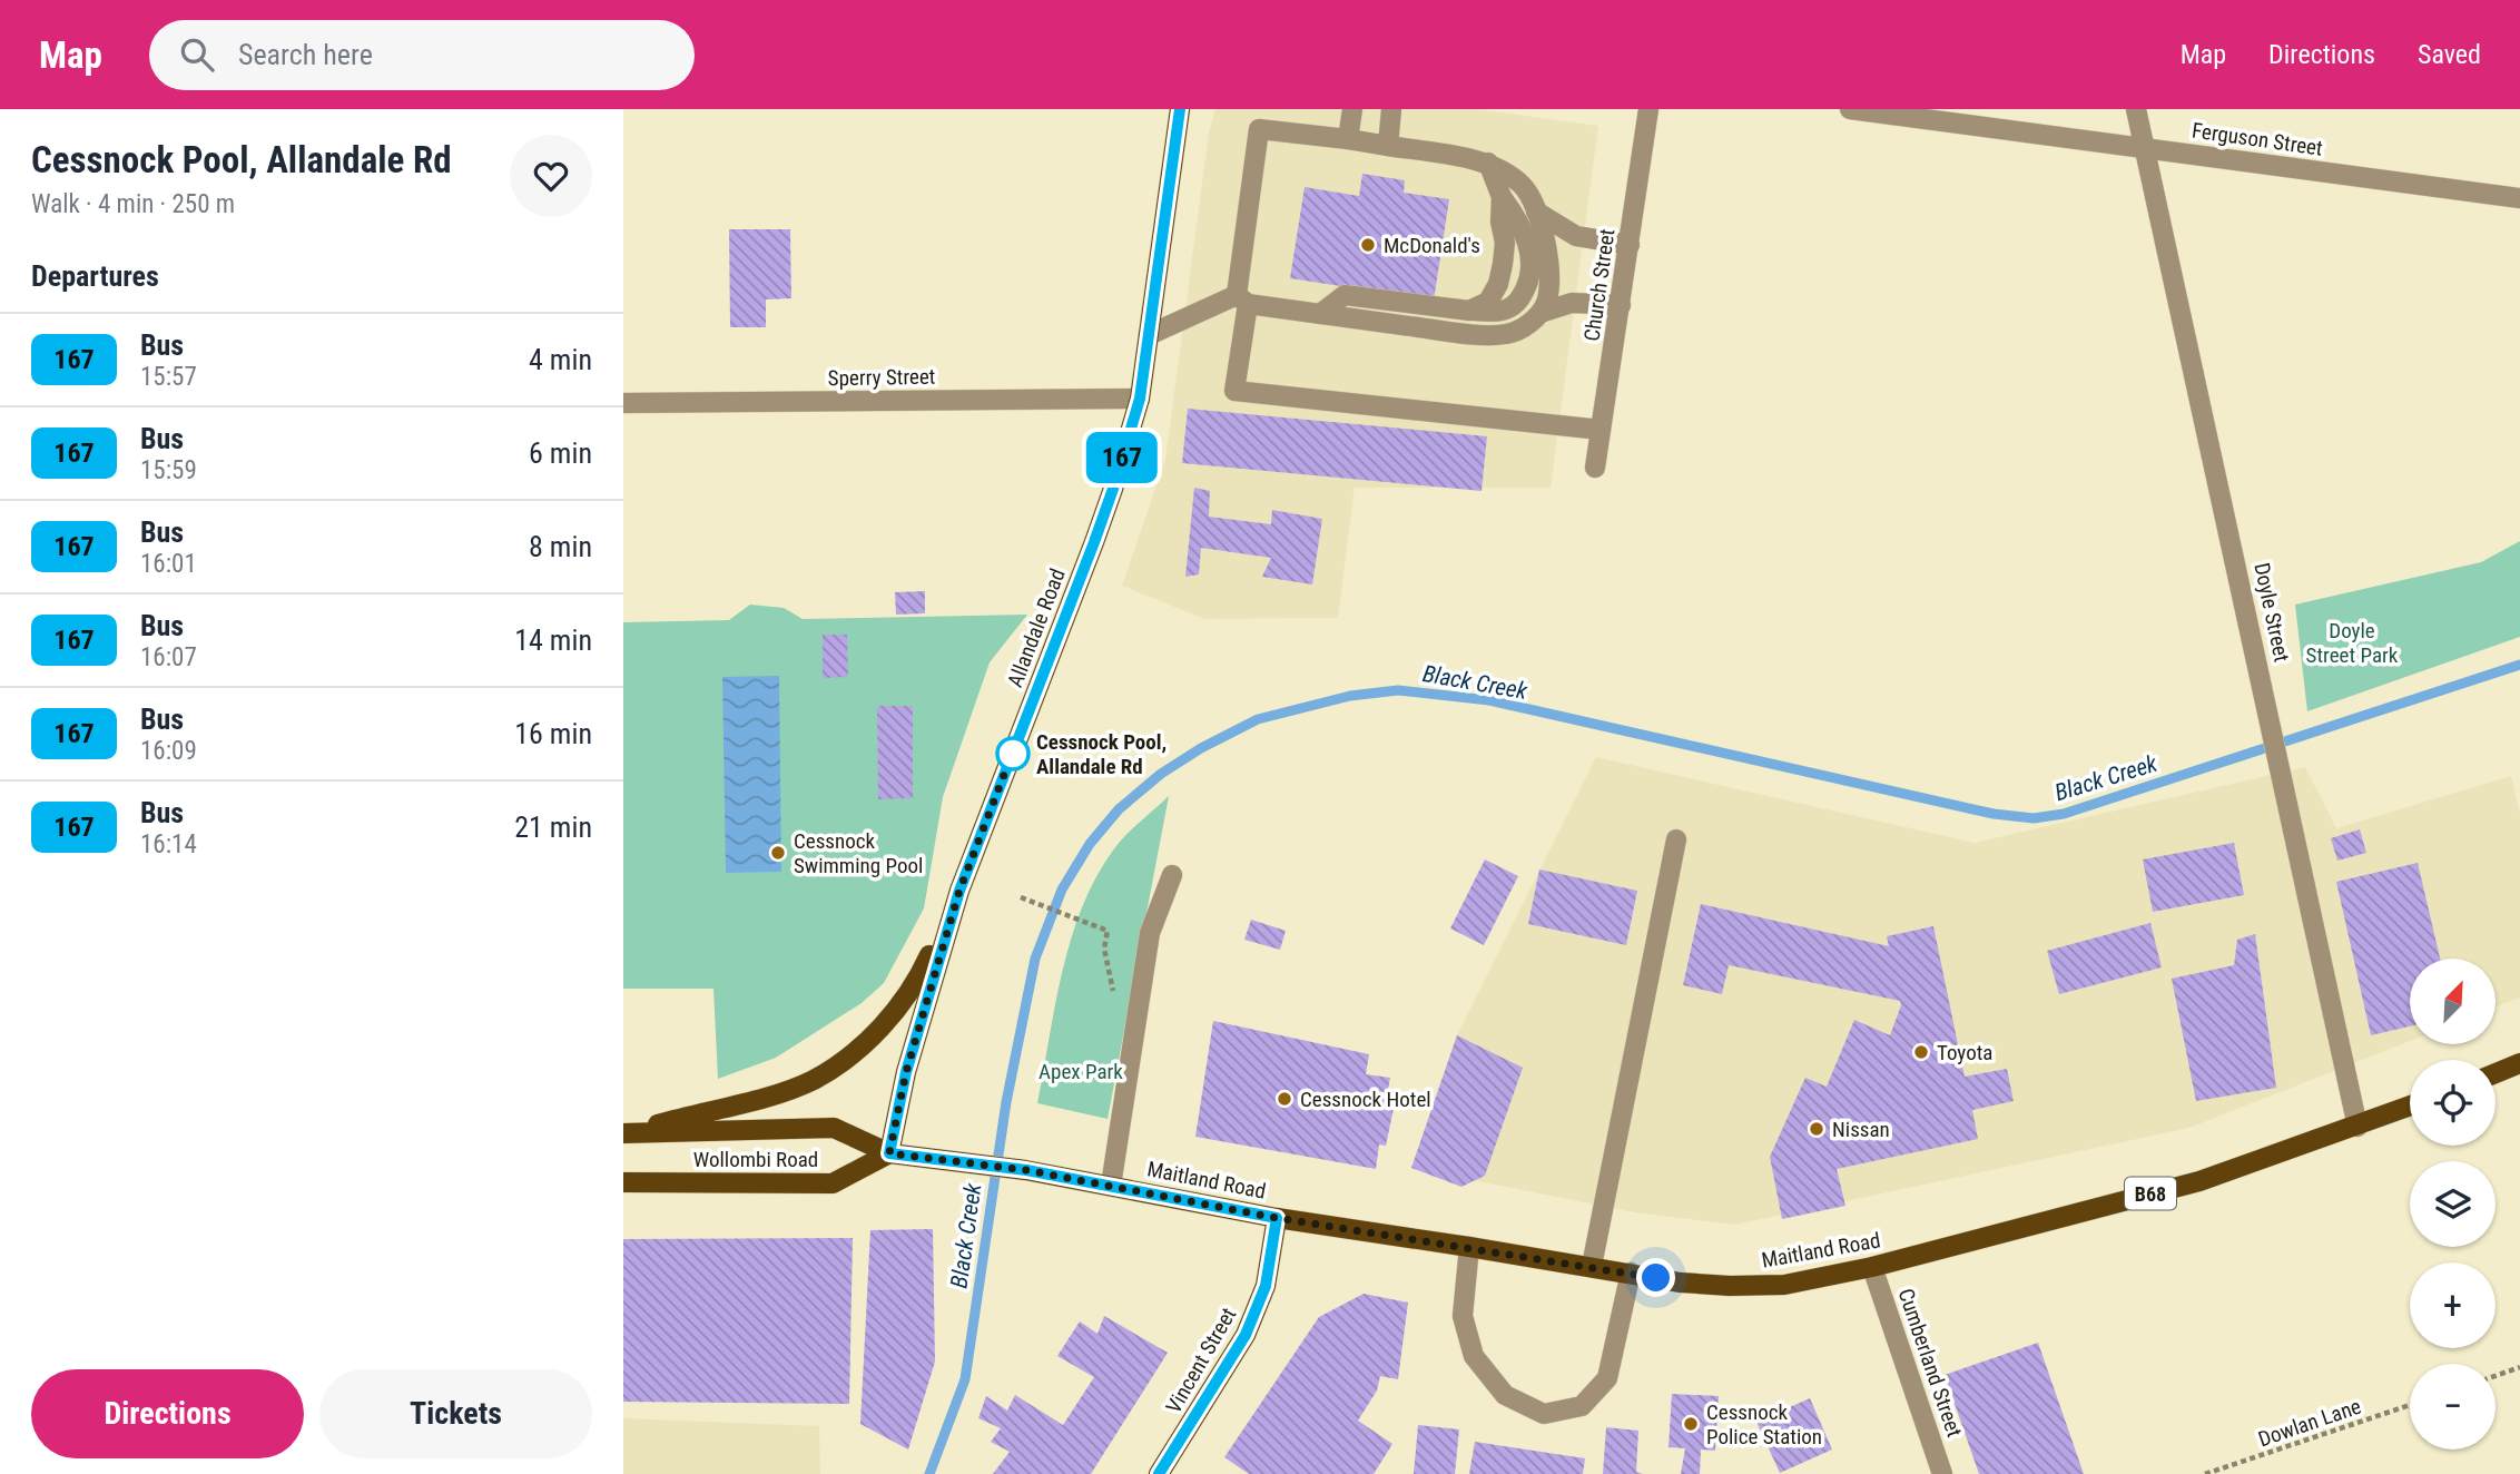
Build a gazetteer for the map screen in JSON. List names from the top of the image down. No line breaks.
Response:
{"streets":{"main road":["Allandale Road","Wollombi Road","Maitland Road","B68","Vincent Street"],"street":["Ferguson Street","Church Street","Sperry Street","Doyle Street","Cumberland Street"],"path":["Dowlan Lane"]},"crossings":[["Ferguson Street","Doyle Street"],["Sperry Street","Allandale Road"],["Doyle Street","Maitland Road"],["Allandale Road","Wollombi Road"],["Allandale Road","Maitland Road"],["Wollombi Road","Maitland Road"],["Maitland Road","Vincent Street"],["Maitland Road","Cumberland Street"]],"water":["Black Creek"],"parks":["Doyle Street Park","Apex Park"],"places":["McDonald's","Cessnock Pool, Allandale Rd","Cessnock Swimming Pool","Toyota","Cessnock Hotel","Nissan","Cessnock Police Station"],"lines":["bus line 167"],"north":"top right","page":{"header":"Map","search":"Search here","nav":["Map","Directions","Saved"],"heading":[["Cessnock Pool, Allandale Rd","Walk · 4 min · 250 m"],"Departures"],"on_map":"167","list":[{"mark":"167","name":"Bus","note":"15:57","value":"4 min"},{"mark":"167","name":"Bus","note":"15:59","value":"6 min"},{"mark":"167","name":"Bus","note":"16:01","value":"8 min"},{"mark":"167","name":"Bus","note":"16:07","value":"14 min"},{"mark":"167","name":"Bus","note":"16:09","value":"16 min"},{"mark":"167","name":"Bus","note":"16:14","value":"21 min"}],"map_buttons":["+","−"],"buttons":["Directions","Tickets"]}}
